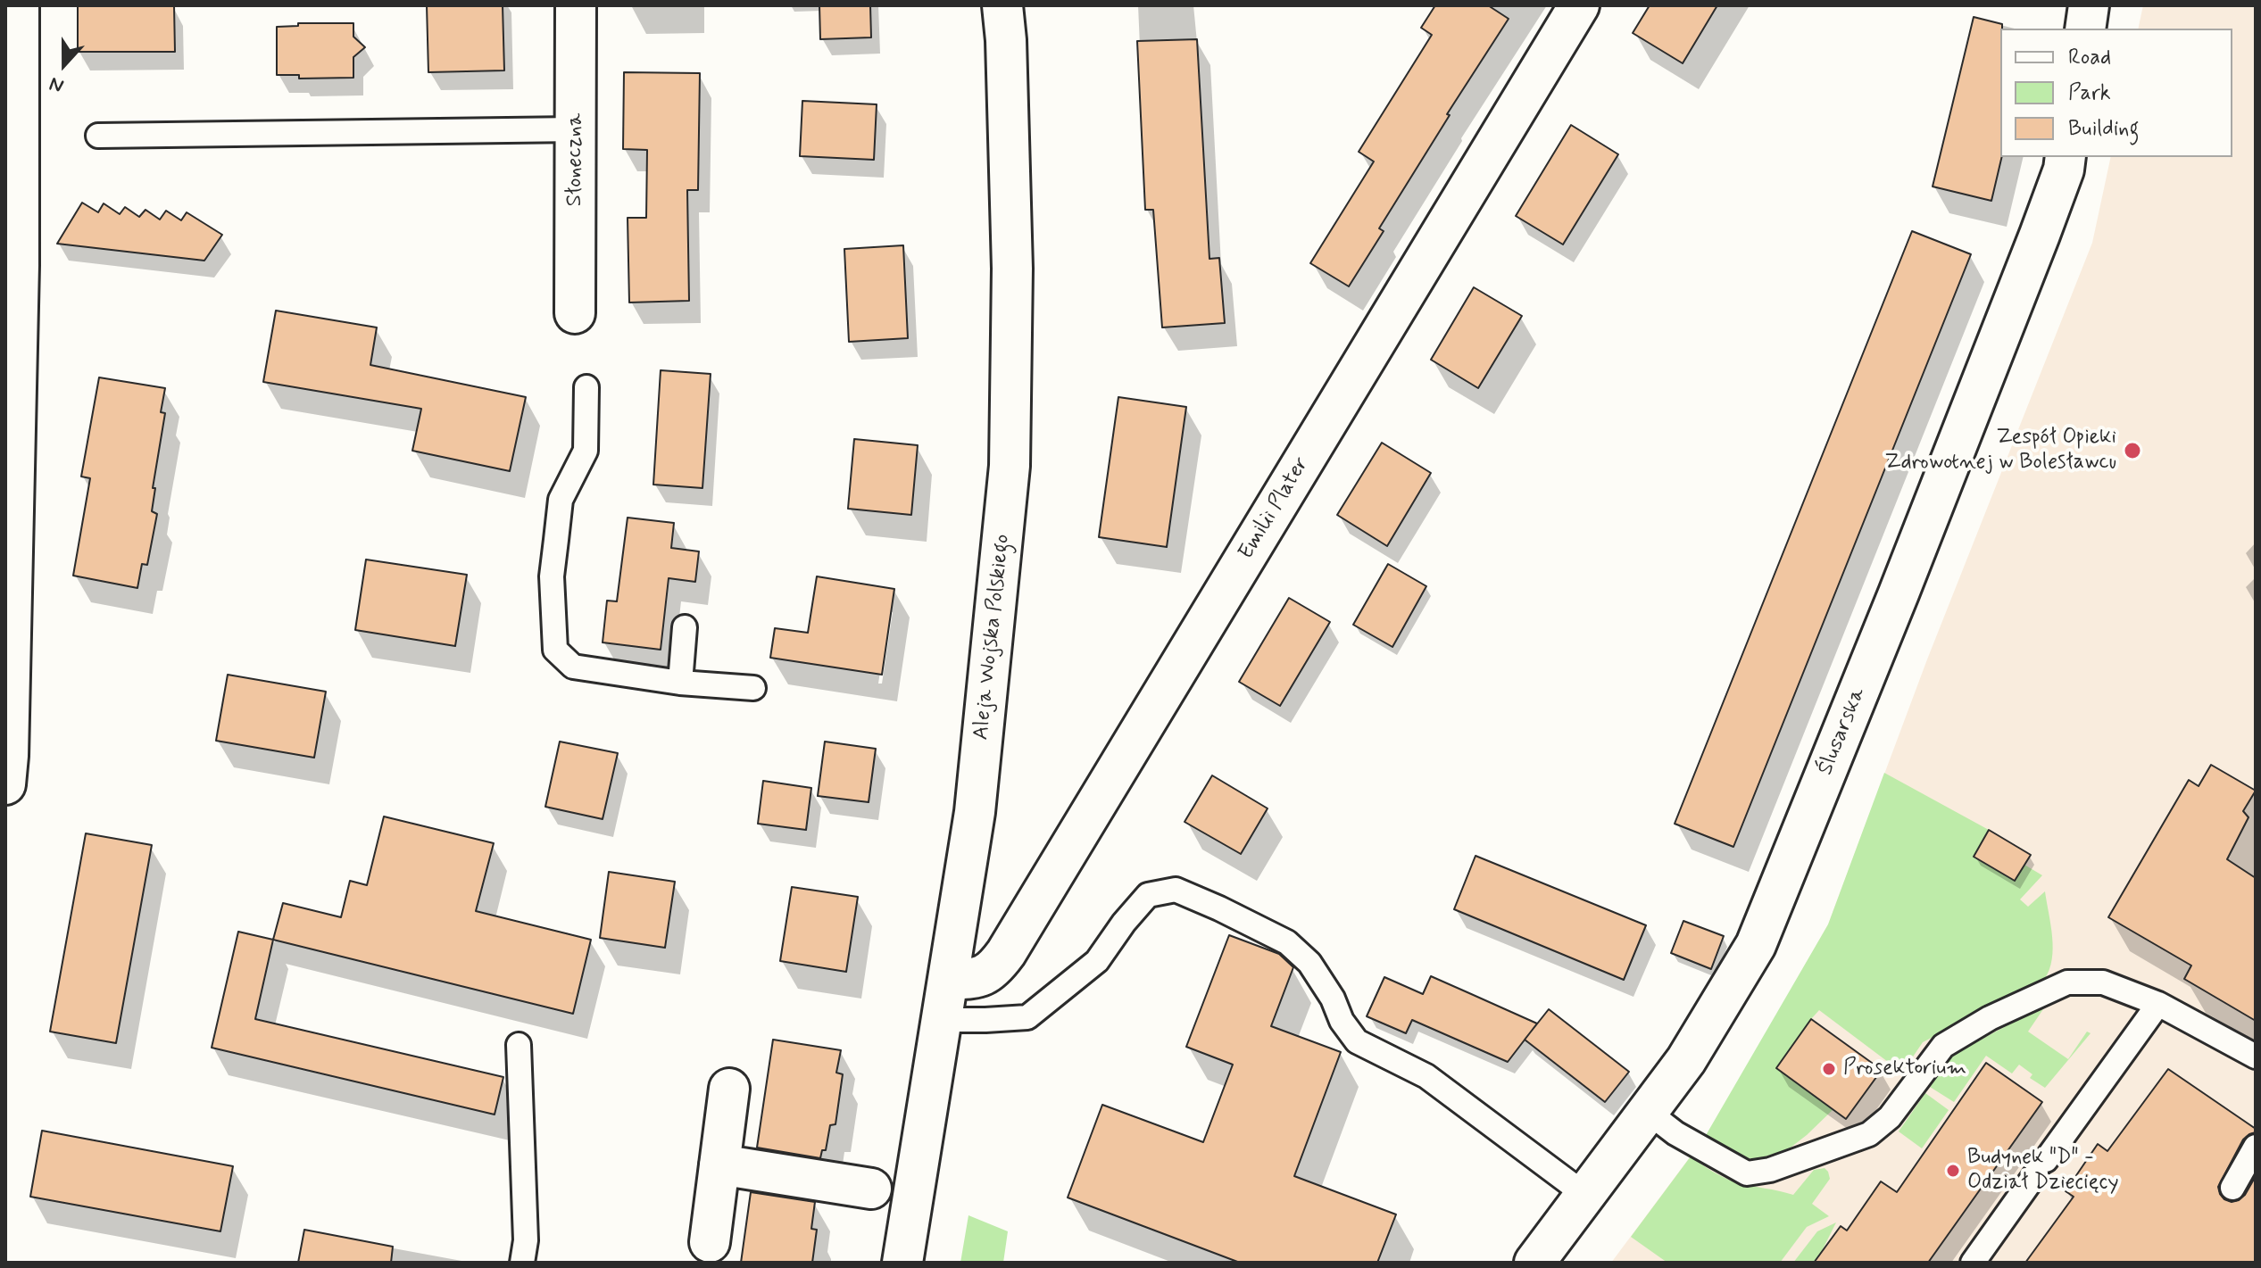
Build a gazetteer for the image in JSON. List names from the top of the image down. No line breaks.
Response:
{"streets":{"street":["Słoneczna","Emilii Plater","Aleja Wojska Polskiego","Ślusarska"]},"crossings":[["Emilii Plater","Aleja Wojska Polskiego"]],"places":["Zespół Opieki Zdrowotnej w Bolesławcu","Prosektorium","Budynek \"D\" - Odział Dziecięcy"],"legend":["Road","Park","Building"],"north":"bottom"}
